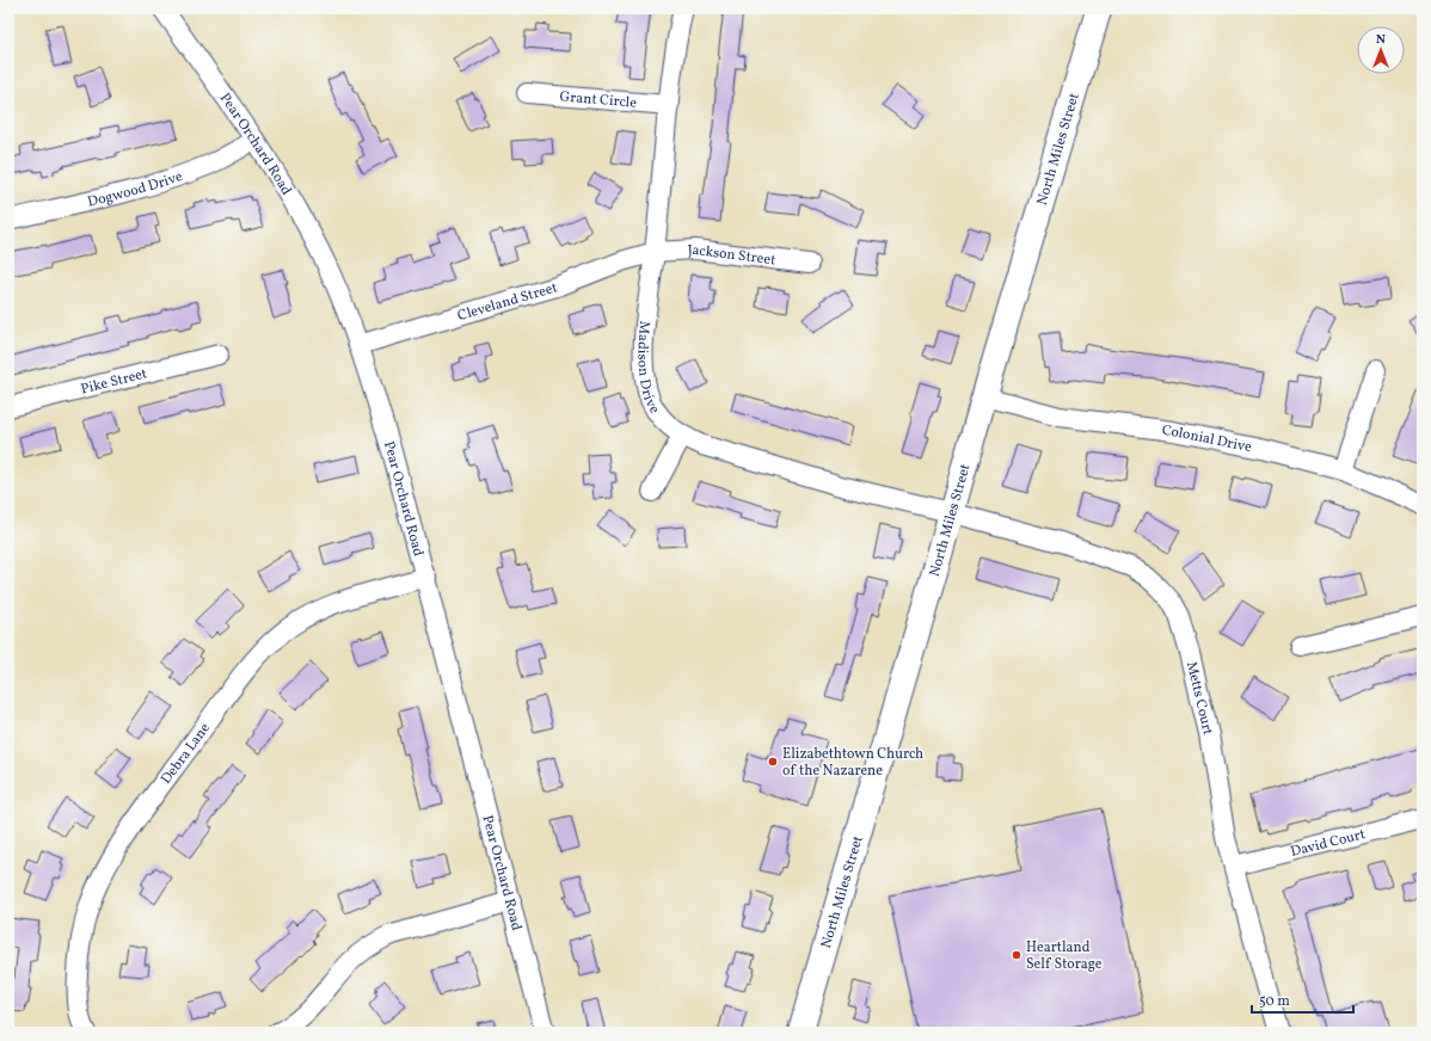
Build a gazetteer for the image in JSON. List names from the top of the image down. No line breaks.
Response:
{"streets":{"main road":["North Miles Street"],"street":["Grant Circle","Pear Orchard Road","Dogwood Drive","Jackson Street","Cleveland Street","Madison Drive","Pike Street","Colonial Drive","Metts Court","Debra Lane","David Court"]},"crossings":[["Grant Circle","Madison Drive"],["Pear Orchard Road","Dogwood Drive"],["Pear Orchard Road","Cleveland Street"],["Pear Orchard Road","Debra Lane"],["North Miles Street","Madison Drive"],["North Miles Street","Colonial Drive"],["North Miles Street","Metts Court"],["Jackson Street","Cleveland Street"],["Jackson Street","Madison Drive"],["Cleveland Street","Madison Drive"],["Madison Drive","Metts Court"],["Metts Court","David Court"]],"places":["Elizabethtown Church of the Nazarene","Heartland Self Storage"],"scale_bar":"50 m","north":"top"}
